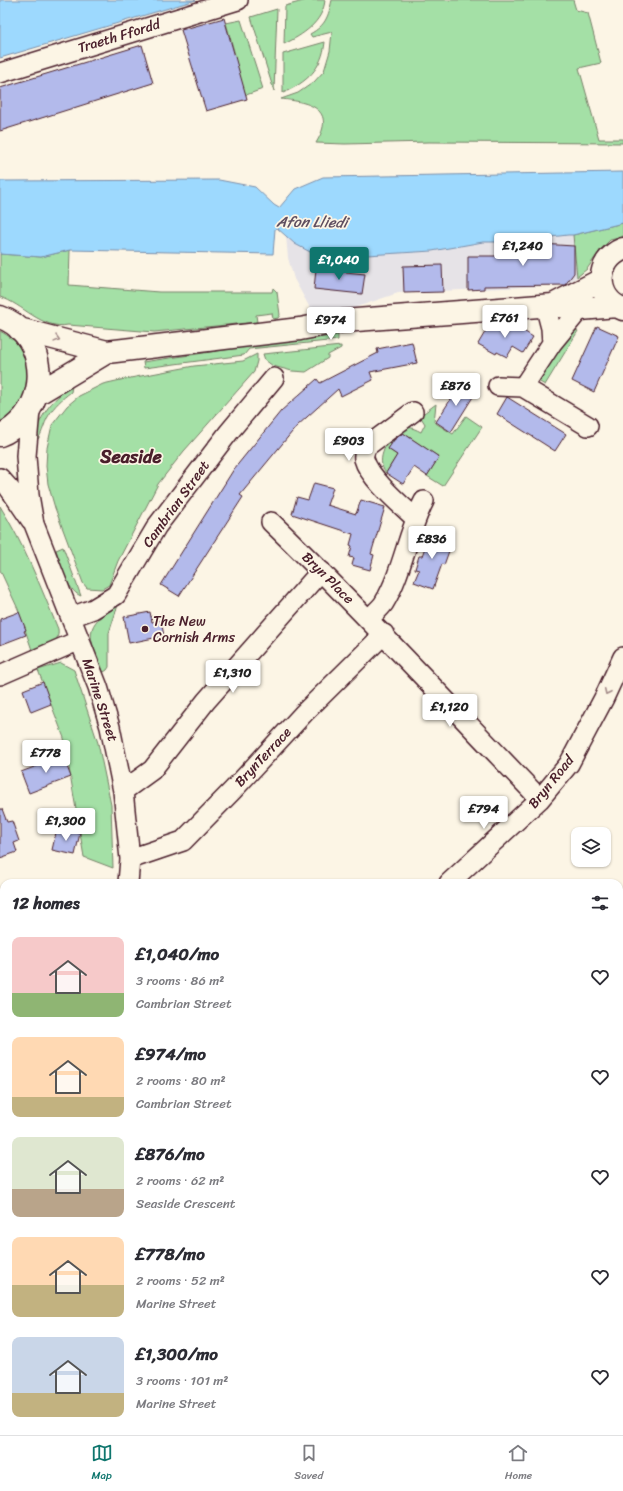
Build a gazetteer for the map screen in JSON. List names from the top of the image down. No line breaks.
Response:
{"streets":{"street":["Traeth Ffordd","Cambrian Street","Bryn Place","Marine Street","BrynTerrace","Bryn Road"]},"crossings":[["Cambrian Street","Marine Street"],["Bryn Place","BrynTerrace"],["Bryn Place","Bryn Road"],["Marine Street","BrynTerrace"]],"one_way":["Bryn Road"],"districts":["Seaside"],"water":["Afon Lliedi"],"places":["The New Cornish Arms"],"page":{"price":["£1,240","£1,040","£761","£974","£876","£903","£836","£1,310","£1,120","£778","£794","£1,300"],"heading":"12 homes","list":[{"name":"£1,040/mo","note":"3 rooms · 86 m² · Cambrian Street"},{"name":"£974/mo","note":"2 rooms · 80 m² · Cambrian Street"},{"name":"£876/mo","note":"2 rooms · 62 m² · Seaside Crescent"},{"name":"£778/mo","note":"2 rooms · 52 m² · Marine Street"},{"name":"£1,300/mo","note":"3 rooms · 101 m² · Marine Street"}],"tabs":["Map","Saved","Home"]}}
